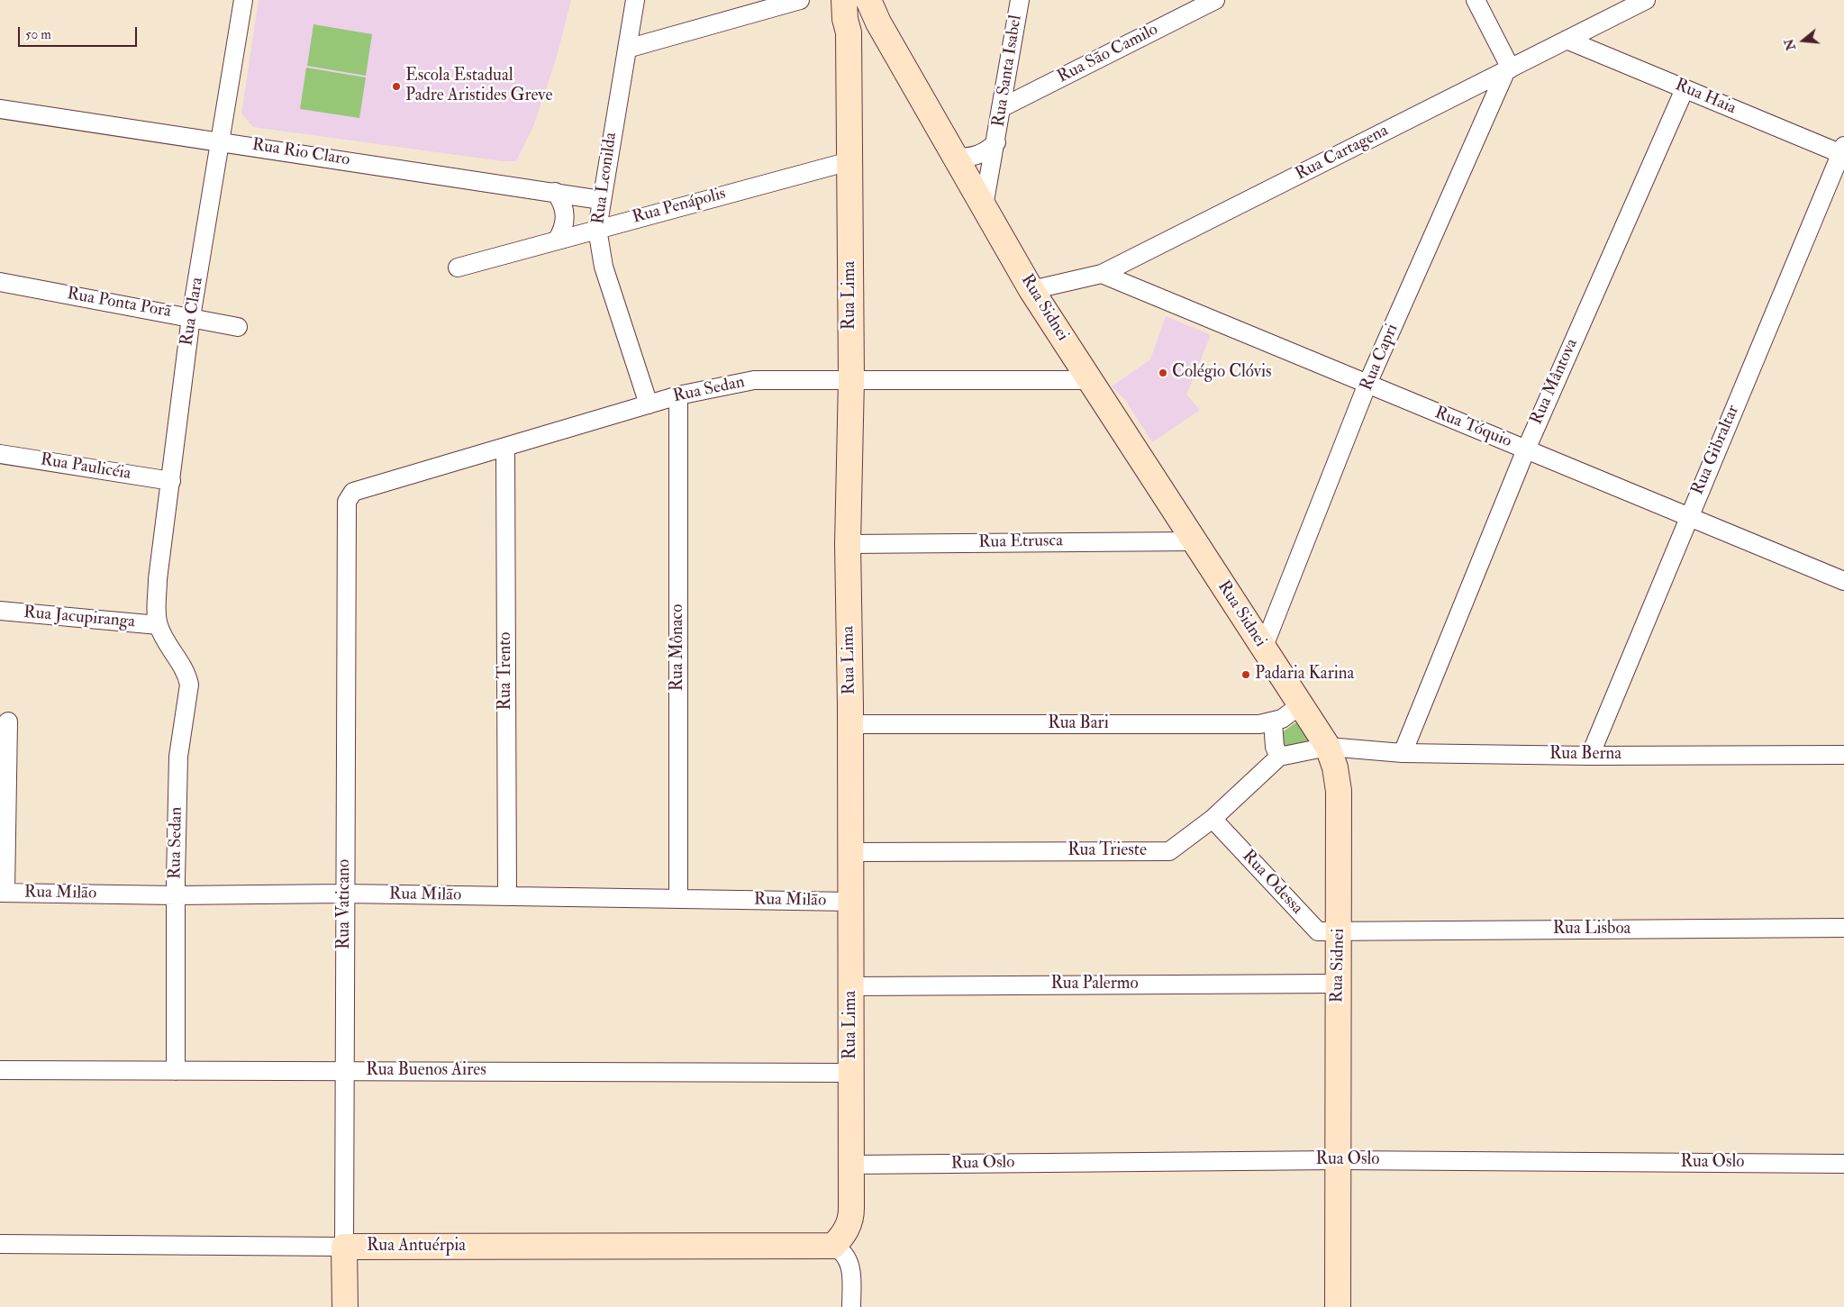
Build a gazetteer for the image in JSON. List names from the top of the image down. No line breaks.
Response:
{"streets":{"main road":["Rua Lima","Rua Sidnei","Rua Vaticano","Rua Antuérpia"],"street":["Rua São Camilo","Rua Santa Isabel","Rua Haia","Rua Rio Claro","Rua Cartagena","Rua Leonilda","Rua Penápolis","Rua Ponta Porã","Rua Clara","Rua Capri","Rua Mântova","Rua Sedan","Rua Tóquio","Rua Gibraltar","Rua Paulicéia","Rua Etrusca","Rua Jacupiranga","Rua Mônaco","Rua Trento","Rua Bari","Rua Berna","Rua Trieste","Rua Odessa","Rua Milão","Rua Lisboa","Rua Palermo","Rua Buenos Aires","Rua Oslo"]},"crossings":[["Rua São Camilo","Rua Santa Isabel"],["Rua Santa Isabel","Rua Sidnei"],["Rua Haia","Rua Cartagena"],["Rua Haia","Rua Mântova"],["Rua Haia","Rua Gibraltar"],["Rua Rio Claro","Rua Leonilda"],["Rua Rio Claro","Rua Clara"],["Rua Cartagena","Rua Sidnei"],["Rua Cartagena","Rua Capri"],["Rua Cartagena","Rua Tóquio"],["Rua Leonilda","Rua Penápolis"],["Rua Leonilda","Rua Sedan"],["Rua Penápolis","Rua Lima"],["Rua Lima","Rua Sedan"],["Rua Lima","Rua Etrusca"],["Rua Lima","Rua Bari"],["Rua Lima","Rua Trieste"],["Rua Lima","Rua Milão"],["Rua Lima","Rua Palermo"],["Rua Lima","Rua Buenos Aires"],["Rua Lima","Rua Oslo"],["Rua Lima","Rua Antuérpia"],["Rua Ponta Porã","Rua Clara"],["Rua Sidnei","Rua Capri"],["Rua Sidnei","Rua Sedan"],["Rua Sidnei","Rua Etrusca"],["Rua Sidnei","Rua Bari"],["Rua Sidnei","Rua Berna"],["Rua Sidnei","Rua Odessa"],["Rua Sidnei","Rua Lisboa"],["Rua Sidnei","Rua Palermo"],["Rua Sidnei","Rua Oslo"],["Rua Clara","Rua Sedan"],["Rua Clara","Rua Paulicéia"],["Rua Clara","Rua Jacupiranga"],["Rua Capri","Rua Tóquio"],["Rua Mântova","Rua Tóquio"],["Rua Mântova","Rua Berna"],["Rua Sedan","Rua Jacupiranga"],["Rua Sedan","Rua Mônaco"],["Rua Sedan","Rua Trento"],["Rua Sedan","Rua Milão"],["Rua Sedan","Rua Vaticano"],["Rua Sedan","Rua Buenos Aires"],["Rua Tóquio","Rua Gibraltar"],["Rua Gibraltar","Rua Berna"],["Rua Mônaco","Rua Milão"],["Rua Trento","Rua Milão"],["Rua Trieste","Rua Odessa"],["Rua Odessa","Rua Lisboa"],["Rua Milão","Rua Vaticano"],["Rua Vaticano","Rua Buenos Aires"],["Rua Vaticano","Rua Antuérpia"]],"places":["Escola Estadual Padre Aristides Greve","Colégio Clóvis","Padaria Karina"],"scale_bar":"50 m","north":"left"}
